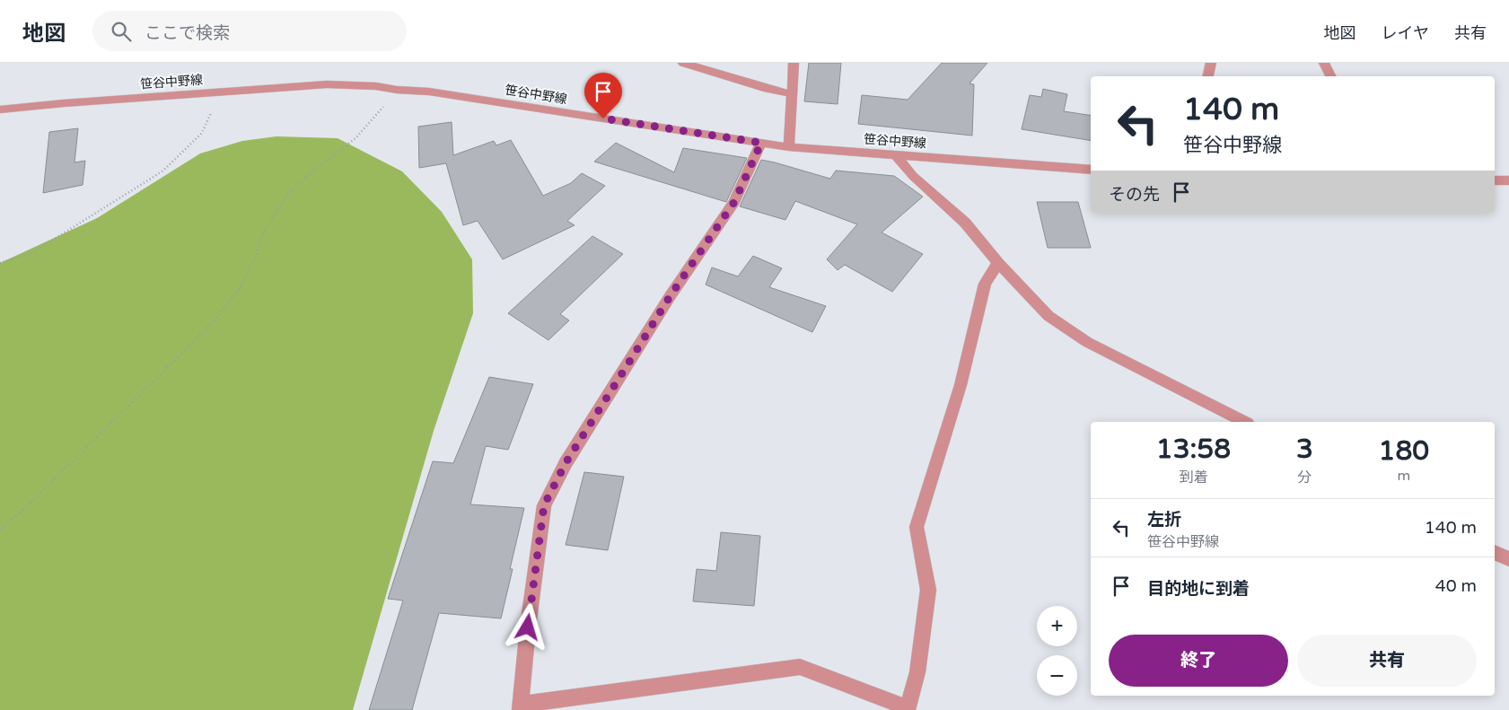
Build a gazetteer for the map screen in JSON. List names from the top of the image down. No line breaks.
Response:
{"streets":{"street":["笹谷中野線"]},"page":{"header":"地図","search":"ここで検索","nav":["地図","レイヤ","共有"],"turn":["140 m","笹谷中野線"],"then":"その先","eta":["13:58","到着","3","分","180","m"],"list":[{"name":"左折","note":"笹谷中野線","value":"140 m"},{"name":"目的地に到着","value":"40 m"}],"map_buttons":["+","−"],"buttons":["終了","共有"]}}
